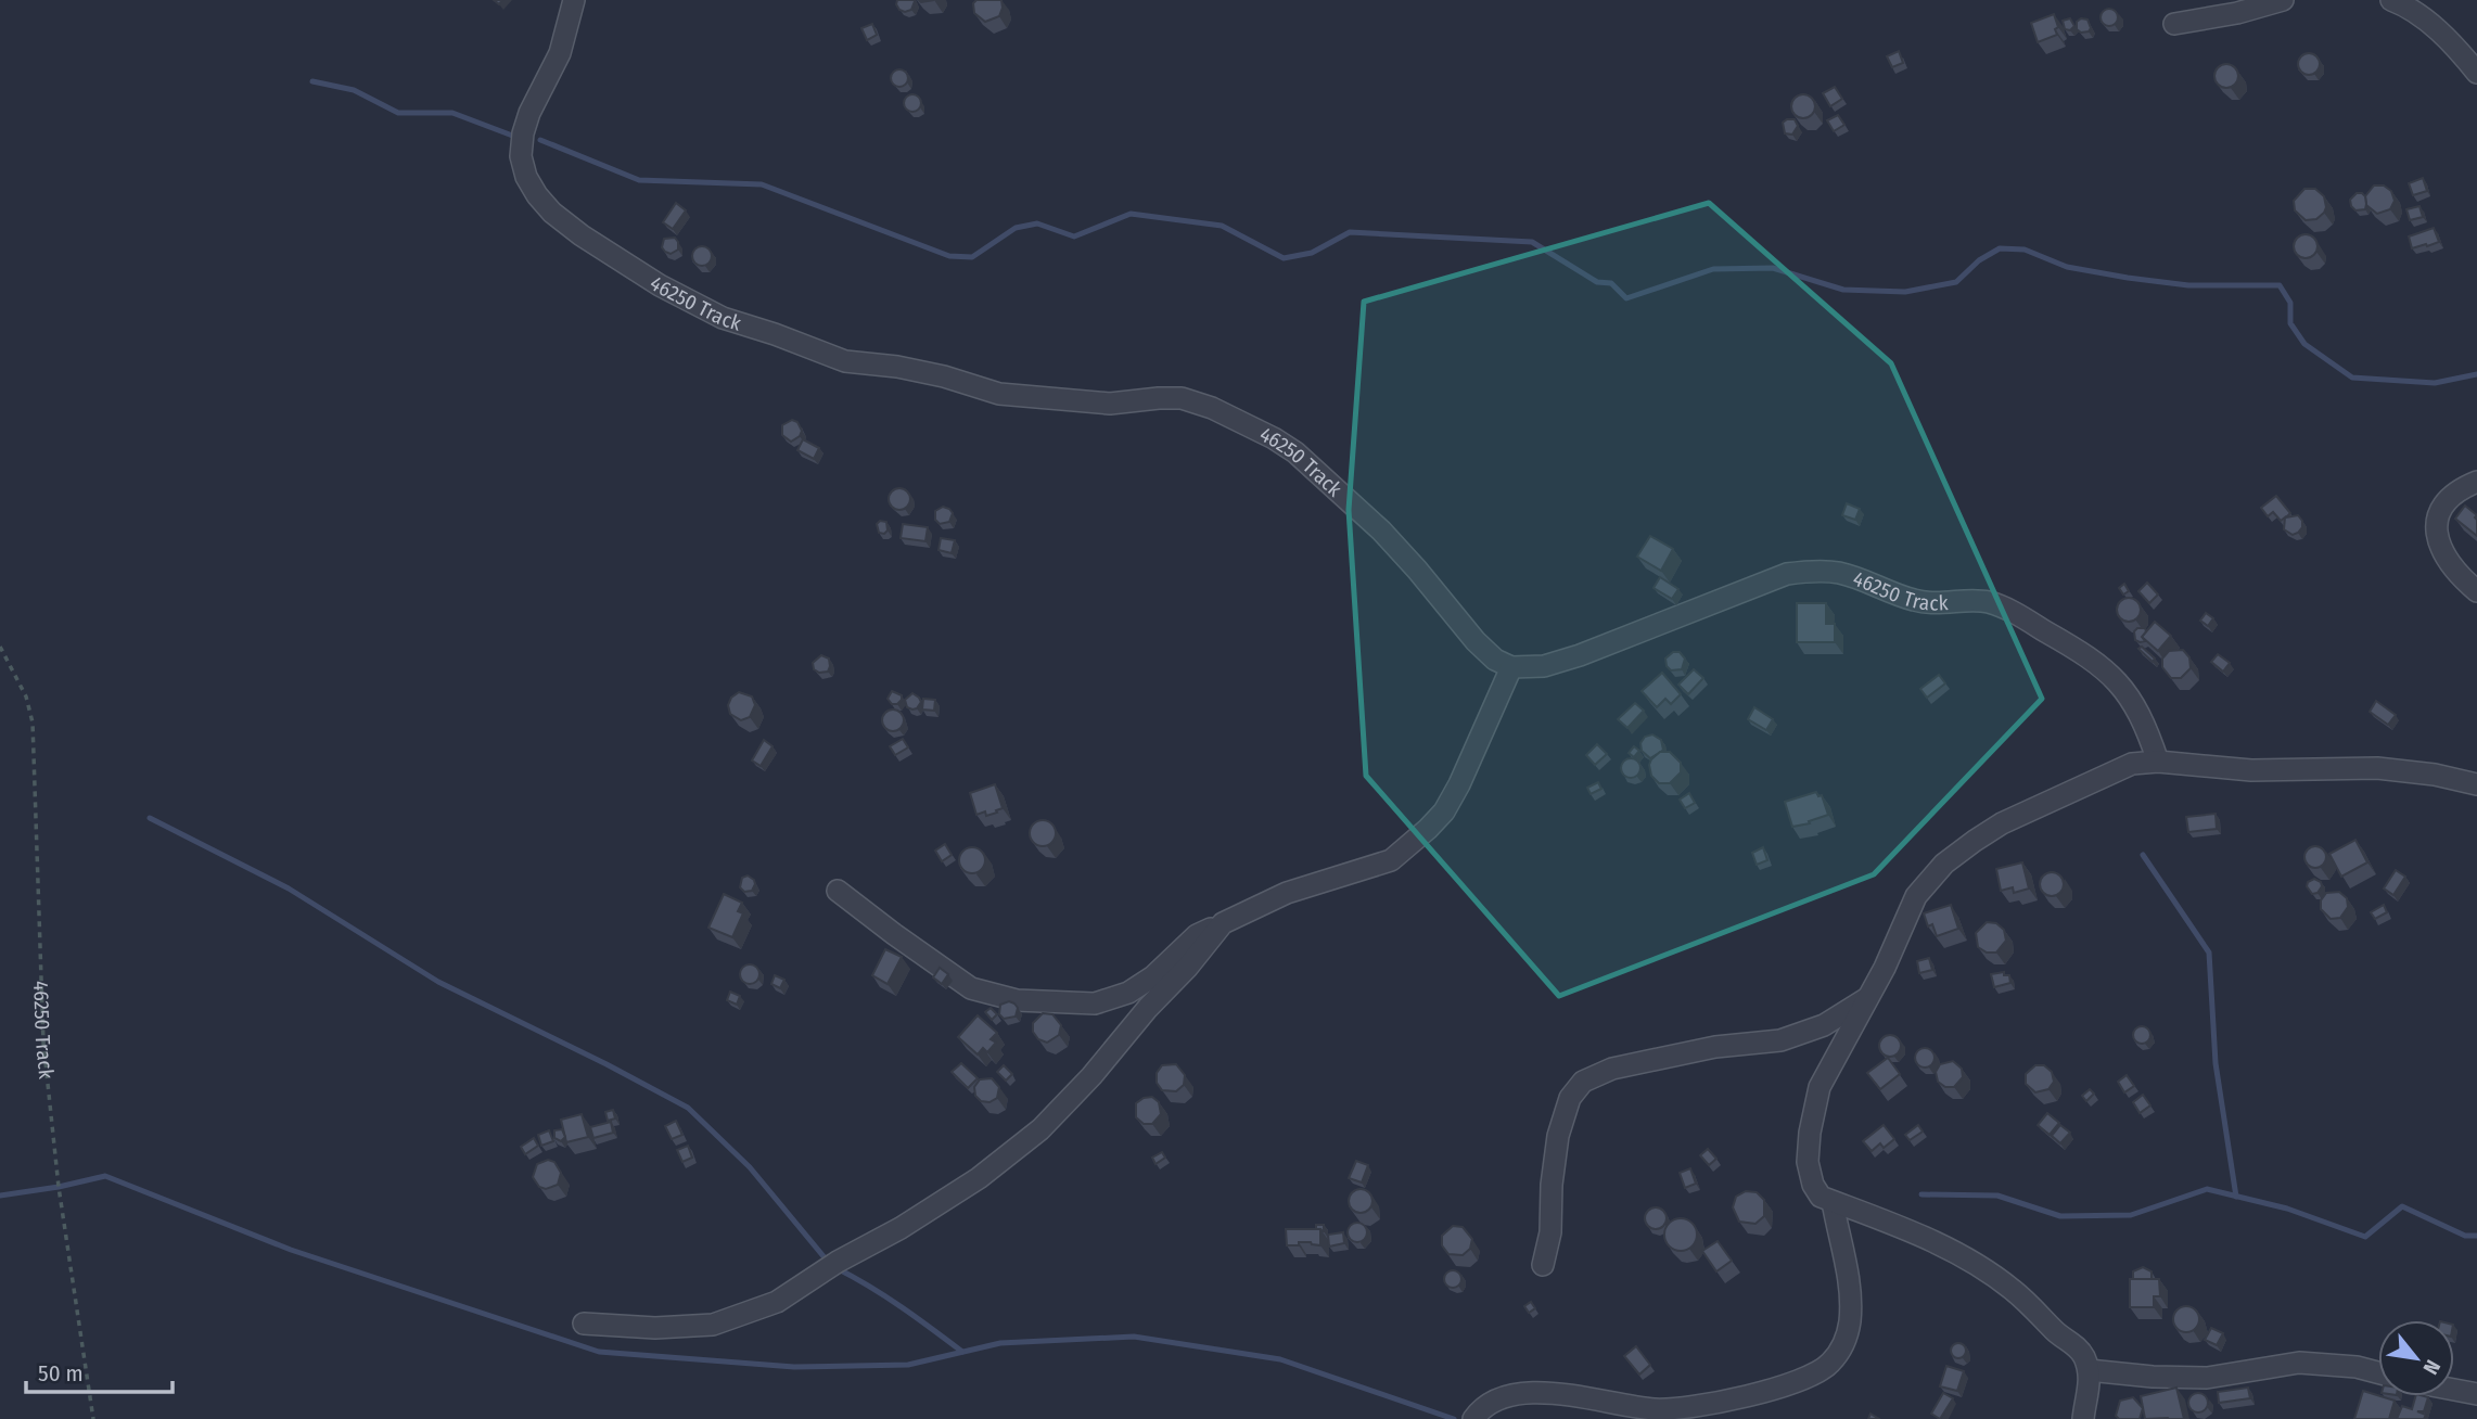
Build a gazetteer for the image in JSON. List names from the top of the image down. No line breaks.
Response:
{"streets":{"street":["46250 Track"]},"scale_bar":"50 m","north":"bottom right"}
